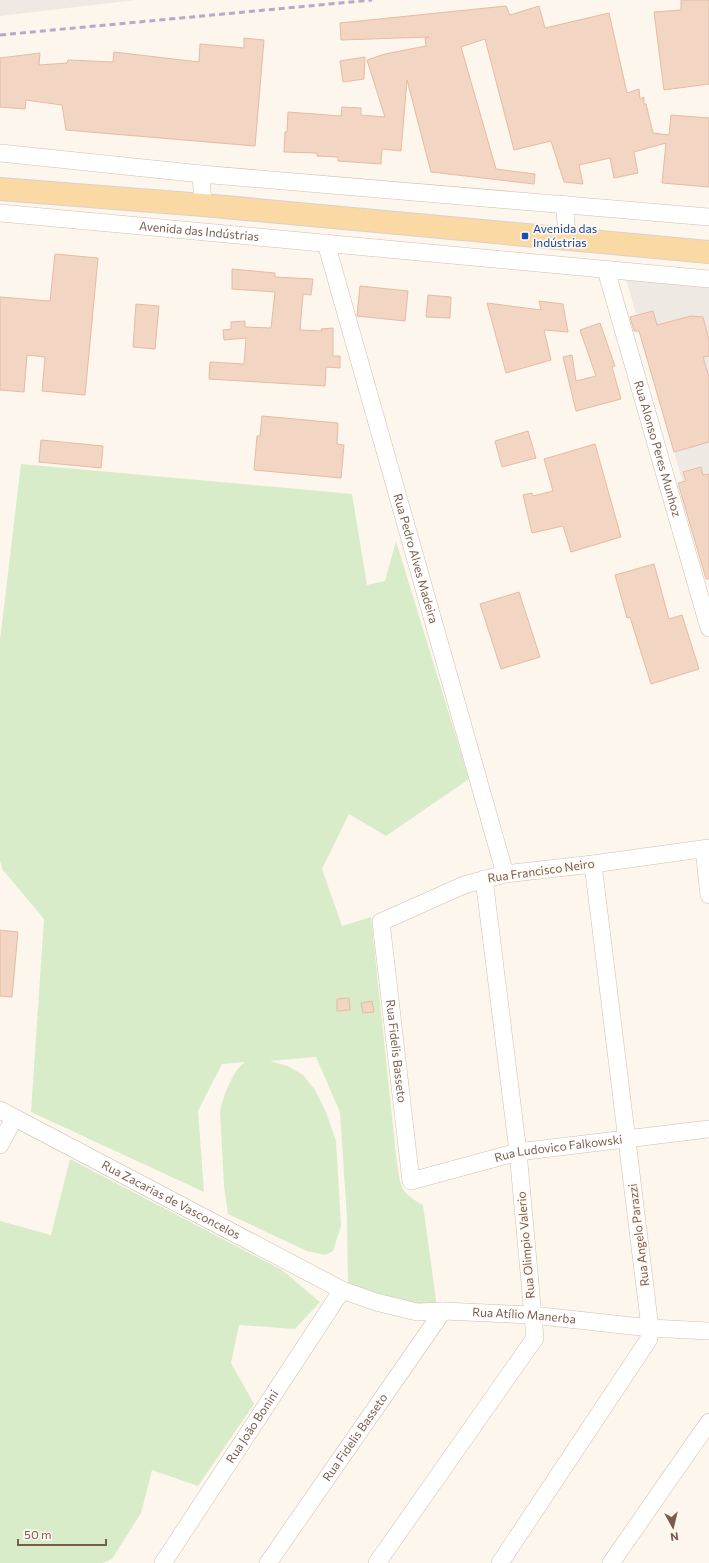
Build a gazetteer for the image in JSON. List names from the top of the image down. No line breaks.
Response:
{"streets":{"street":["Avenida das Indústrias","Rua Alonso Peres Munhoz","Rua Pedro Alves Madeira","Rua Francisco Neiro","Rua Fidelis Basseto","Rua Ludovico Falkowski","Rua Zacarias de Vasconcelos","Rua Angelo Parazzi","Rua Olimpio Valerio","Rua Atílio Manerba","Rua João Bonini"]},"crossings":[["Avenida das Indústrias","Rua Alonso Peres Munhoz"],["Avenida das Indústrias","Rua Pedro Alves Madeira"],["Rua Pedro Alves Madeira","Rua Francisco Neiro"],["Rua Francisco Neiro","Rua Fidelis Basseto"],["Rua Francisco Neiro","Rua Angelo Parazzi"],["Rua Francisco Neiro","Rua Olimpio Valerio"],["Rua Fidelis Basseto","Rua Ludovico Falkowski"],["Rua Fidelis Basseto","Rua Atílio Manerba"],["Rua Ludovico Falkowski","Rua Angelo Parazzi"],["Rua Ludovico Falkowski","Rua Olimpio Valerio"],["Rua Zacarias de Vasconcelos","Rua Atílio Manerba"],["Rua Zacarias de Vasconcelos","Rua João Bonini"],["Rua Angelo Parazzi","Rua Atílio Manerba"],["Rua Olimpio Valerio","Rua Atílio Manerba"],["Rua Atílio Manerba","Rua João Bonini"]],"places":{"transit":["Avenida das Indústrias"]},"scale_bar":"50 m","north":"bottom"}
